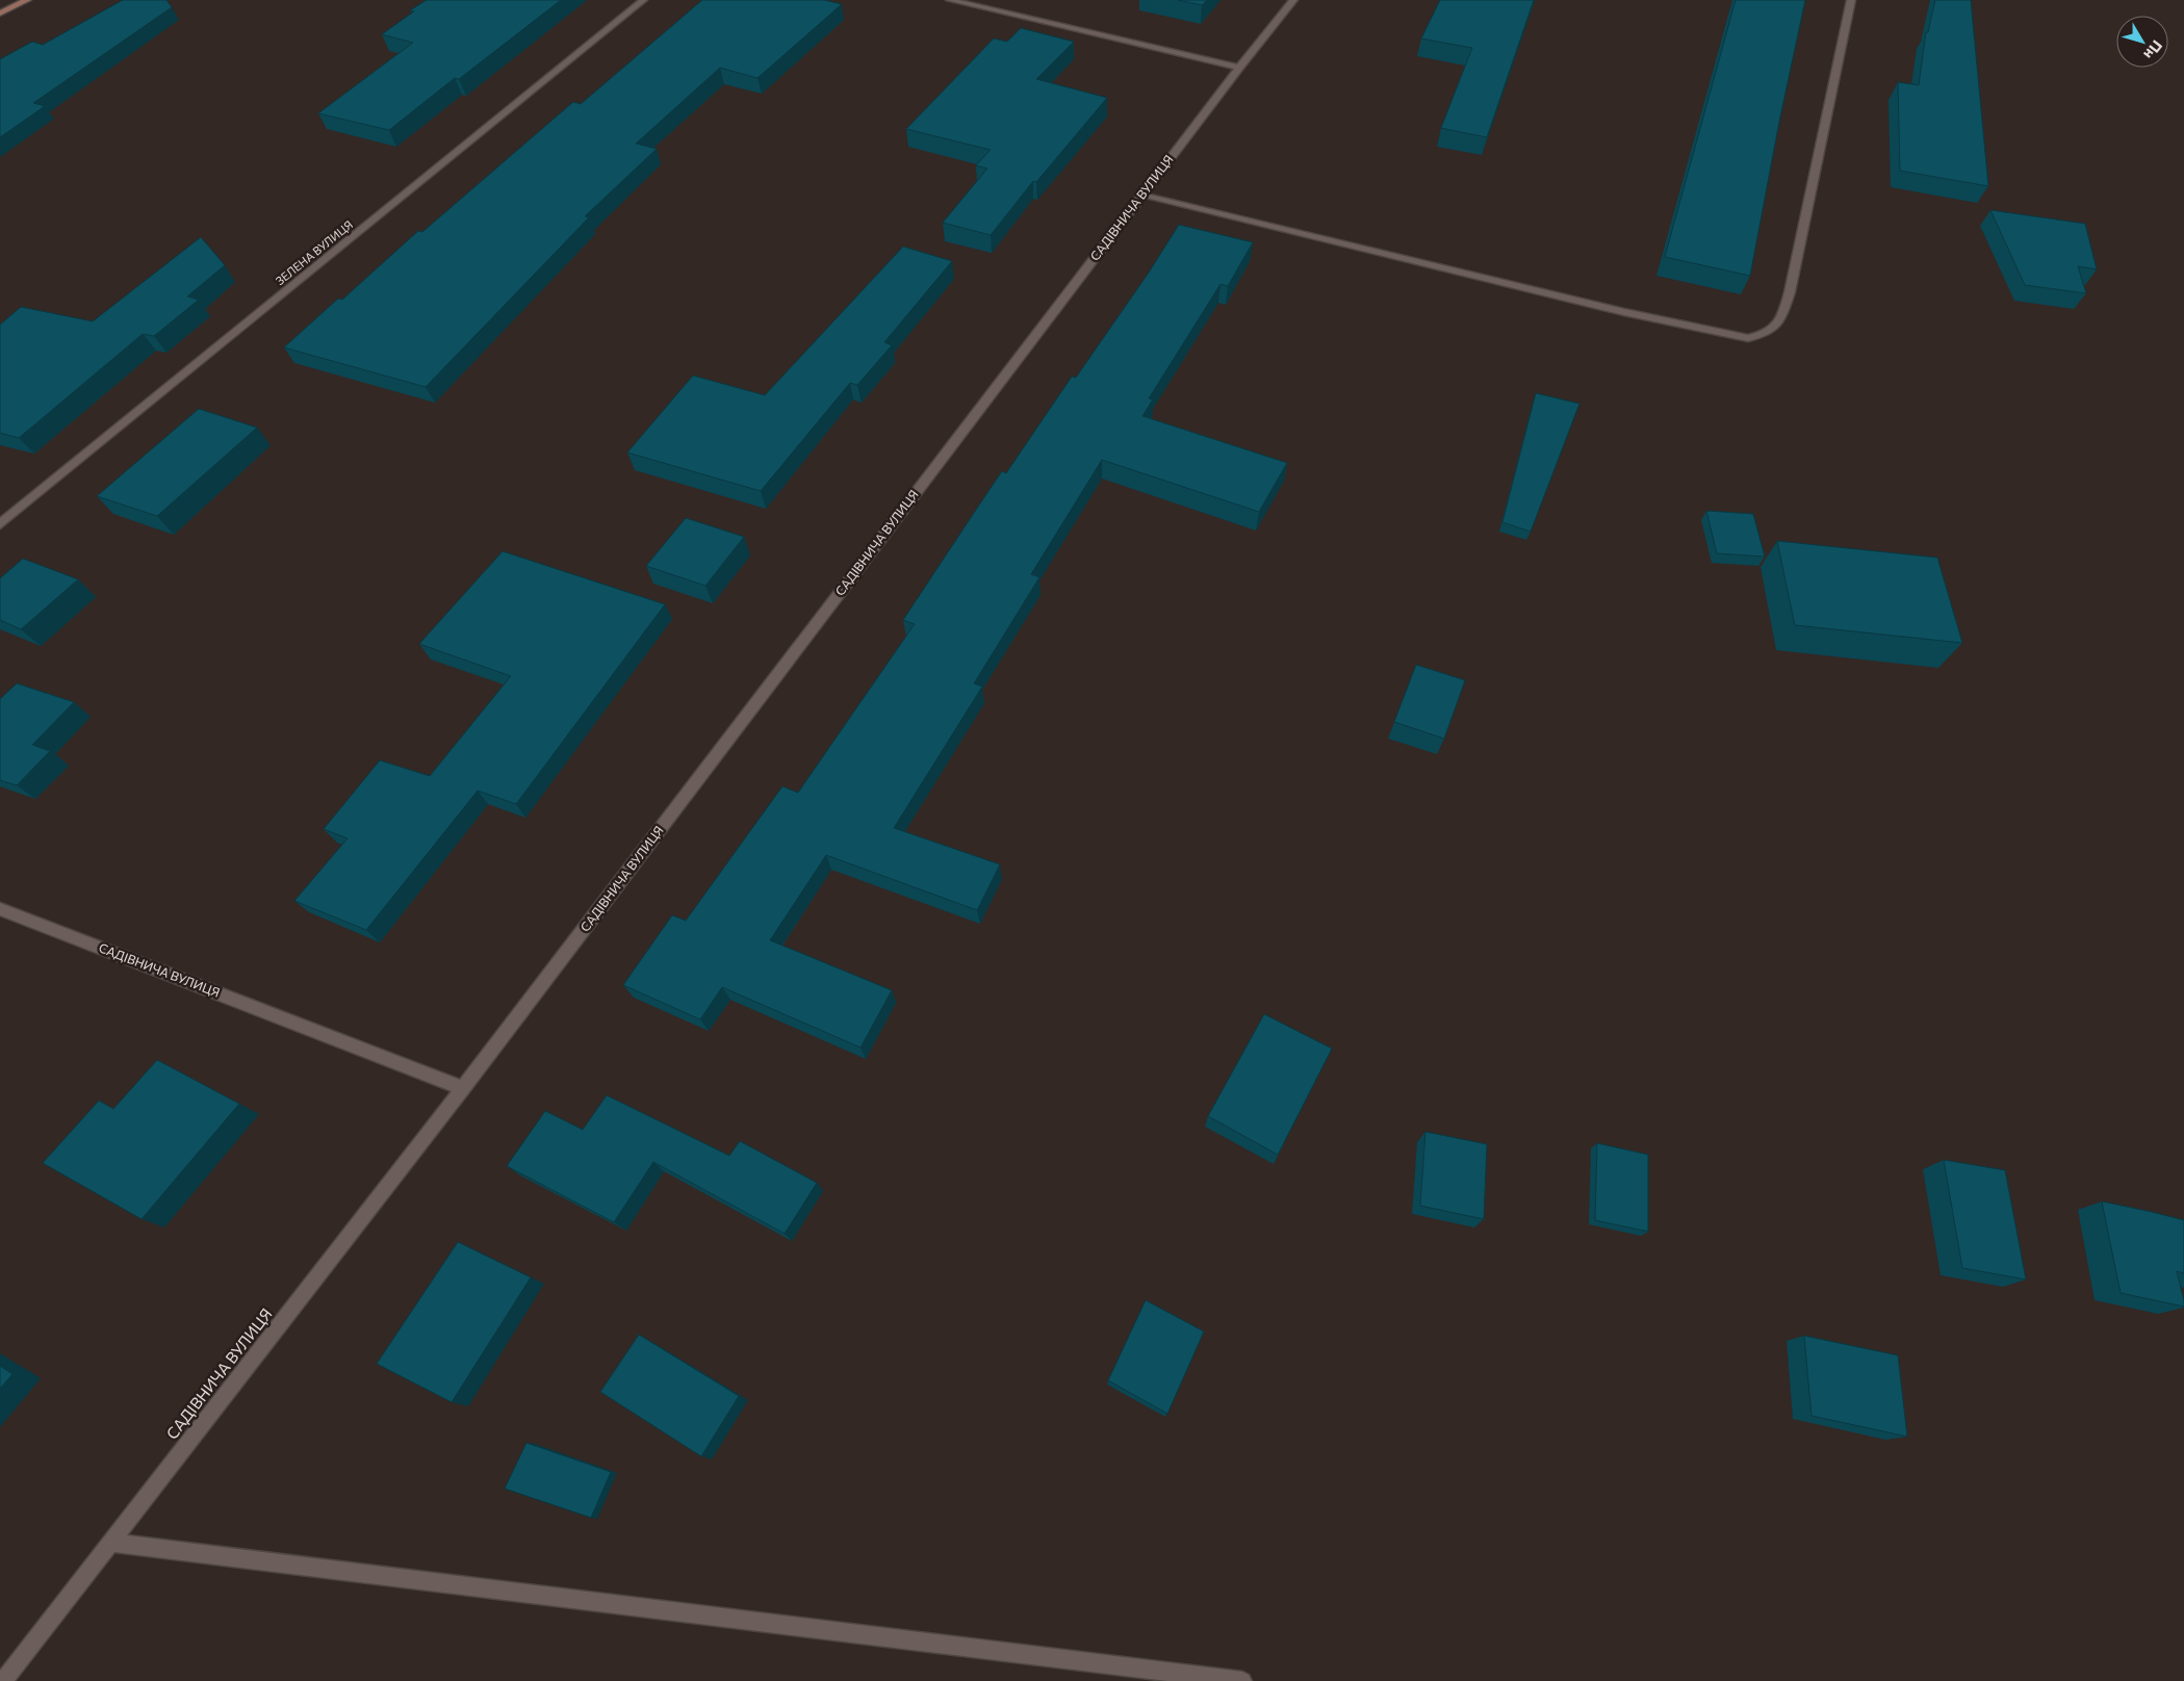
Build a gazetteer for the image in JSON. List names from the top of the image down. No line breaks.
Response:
{"streets":{"street":["САДІВНИЧА ВУЛИЦЯ","ЗЕЛЕНА ВУЛИЦЯ"]},"north":"bottom right"}
